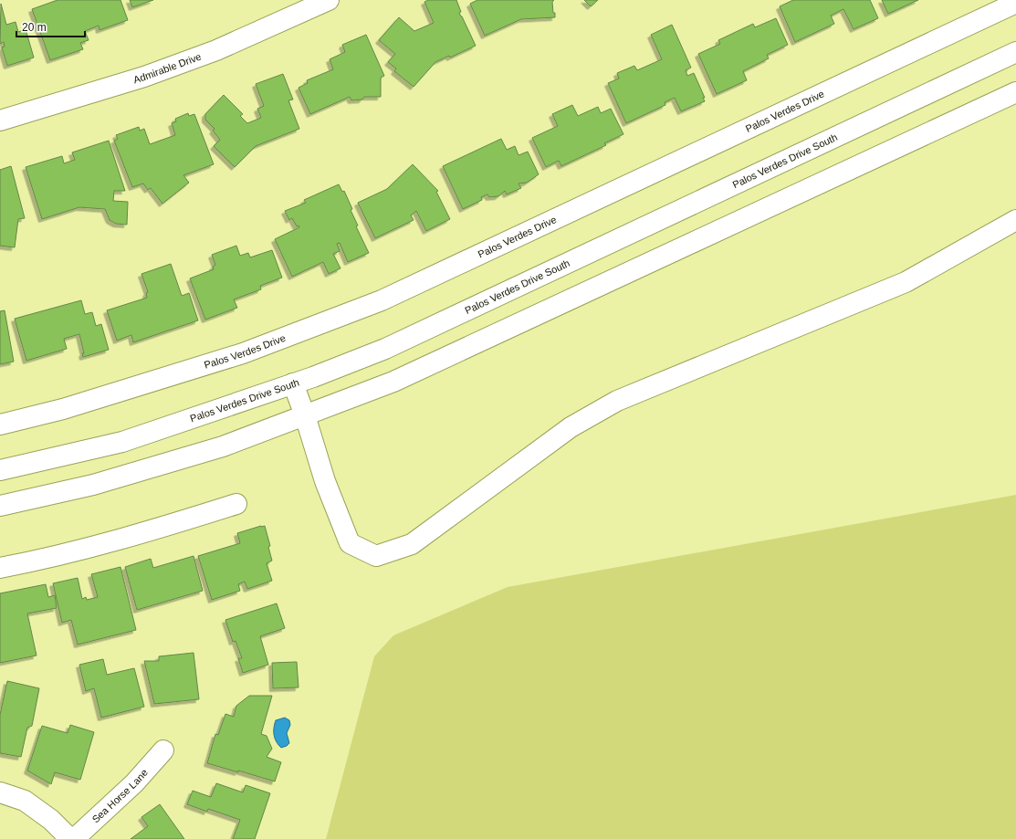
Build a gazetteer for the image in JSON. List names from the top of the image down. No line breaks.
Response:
{"streets":{"street":["Admirable Drive","Palos Verdes Drive","Palos Verdes Drive South","Sea Horse Lane"]},"scale_bar":"20 m"}
